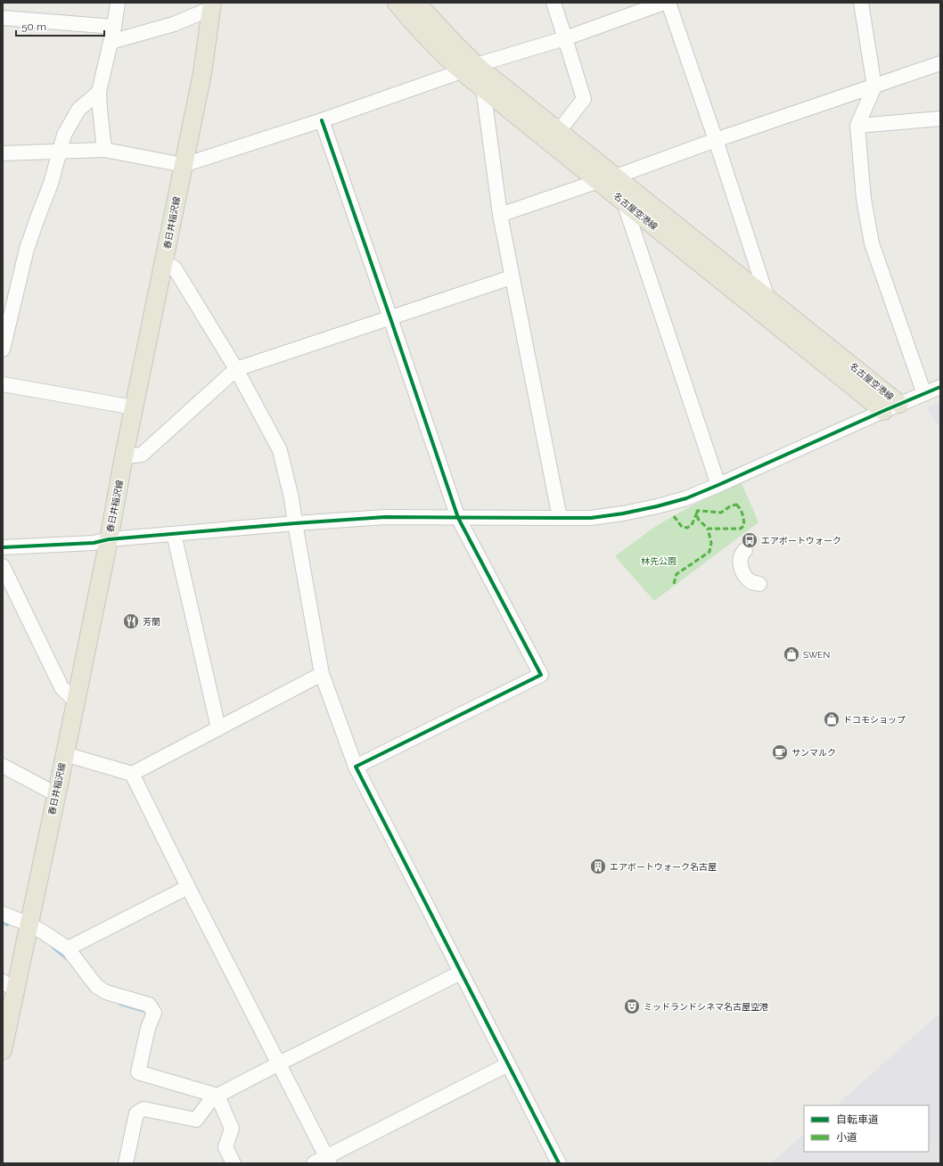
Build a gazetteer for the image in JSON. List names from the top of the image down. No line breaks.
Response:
{"streets":{"main road":["名古屋空港線","春日井稲沢線"]},"parks":["林先公園"],"places":{"bus stop":["エアポートウォーク"],"restaurant":["芳蘭"],"shop":["SWEN","ドコモショップ"],"cafe":["サンマルク"],"building":["エアポートウォーク名古屋"],"theatre":["ミッドランドシネマ名古屋空港"]},"legend":["自転車道","小道"],"scale_bar":"50 m"}
